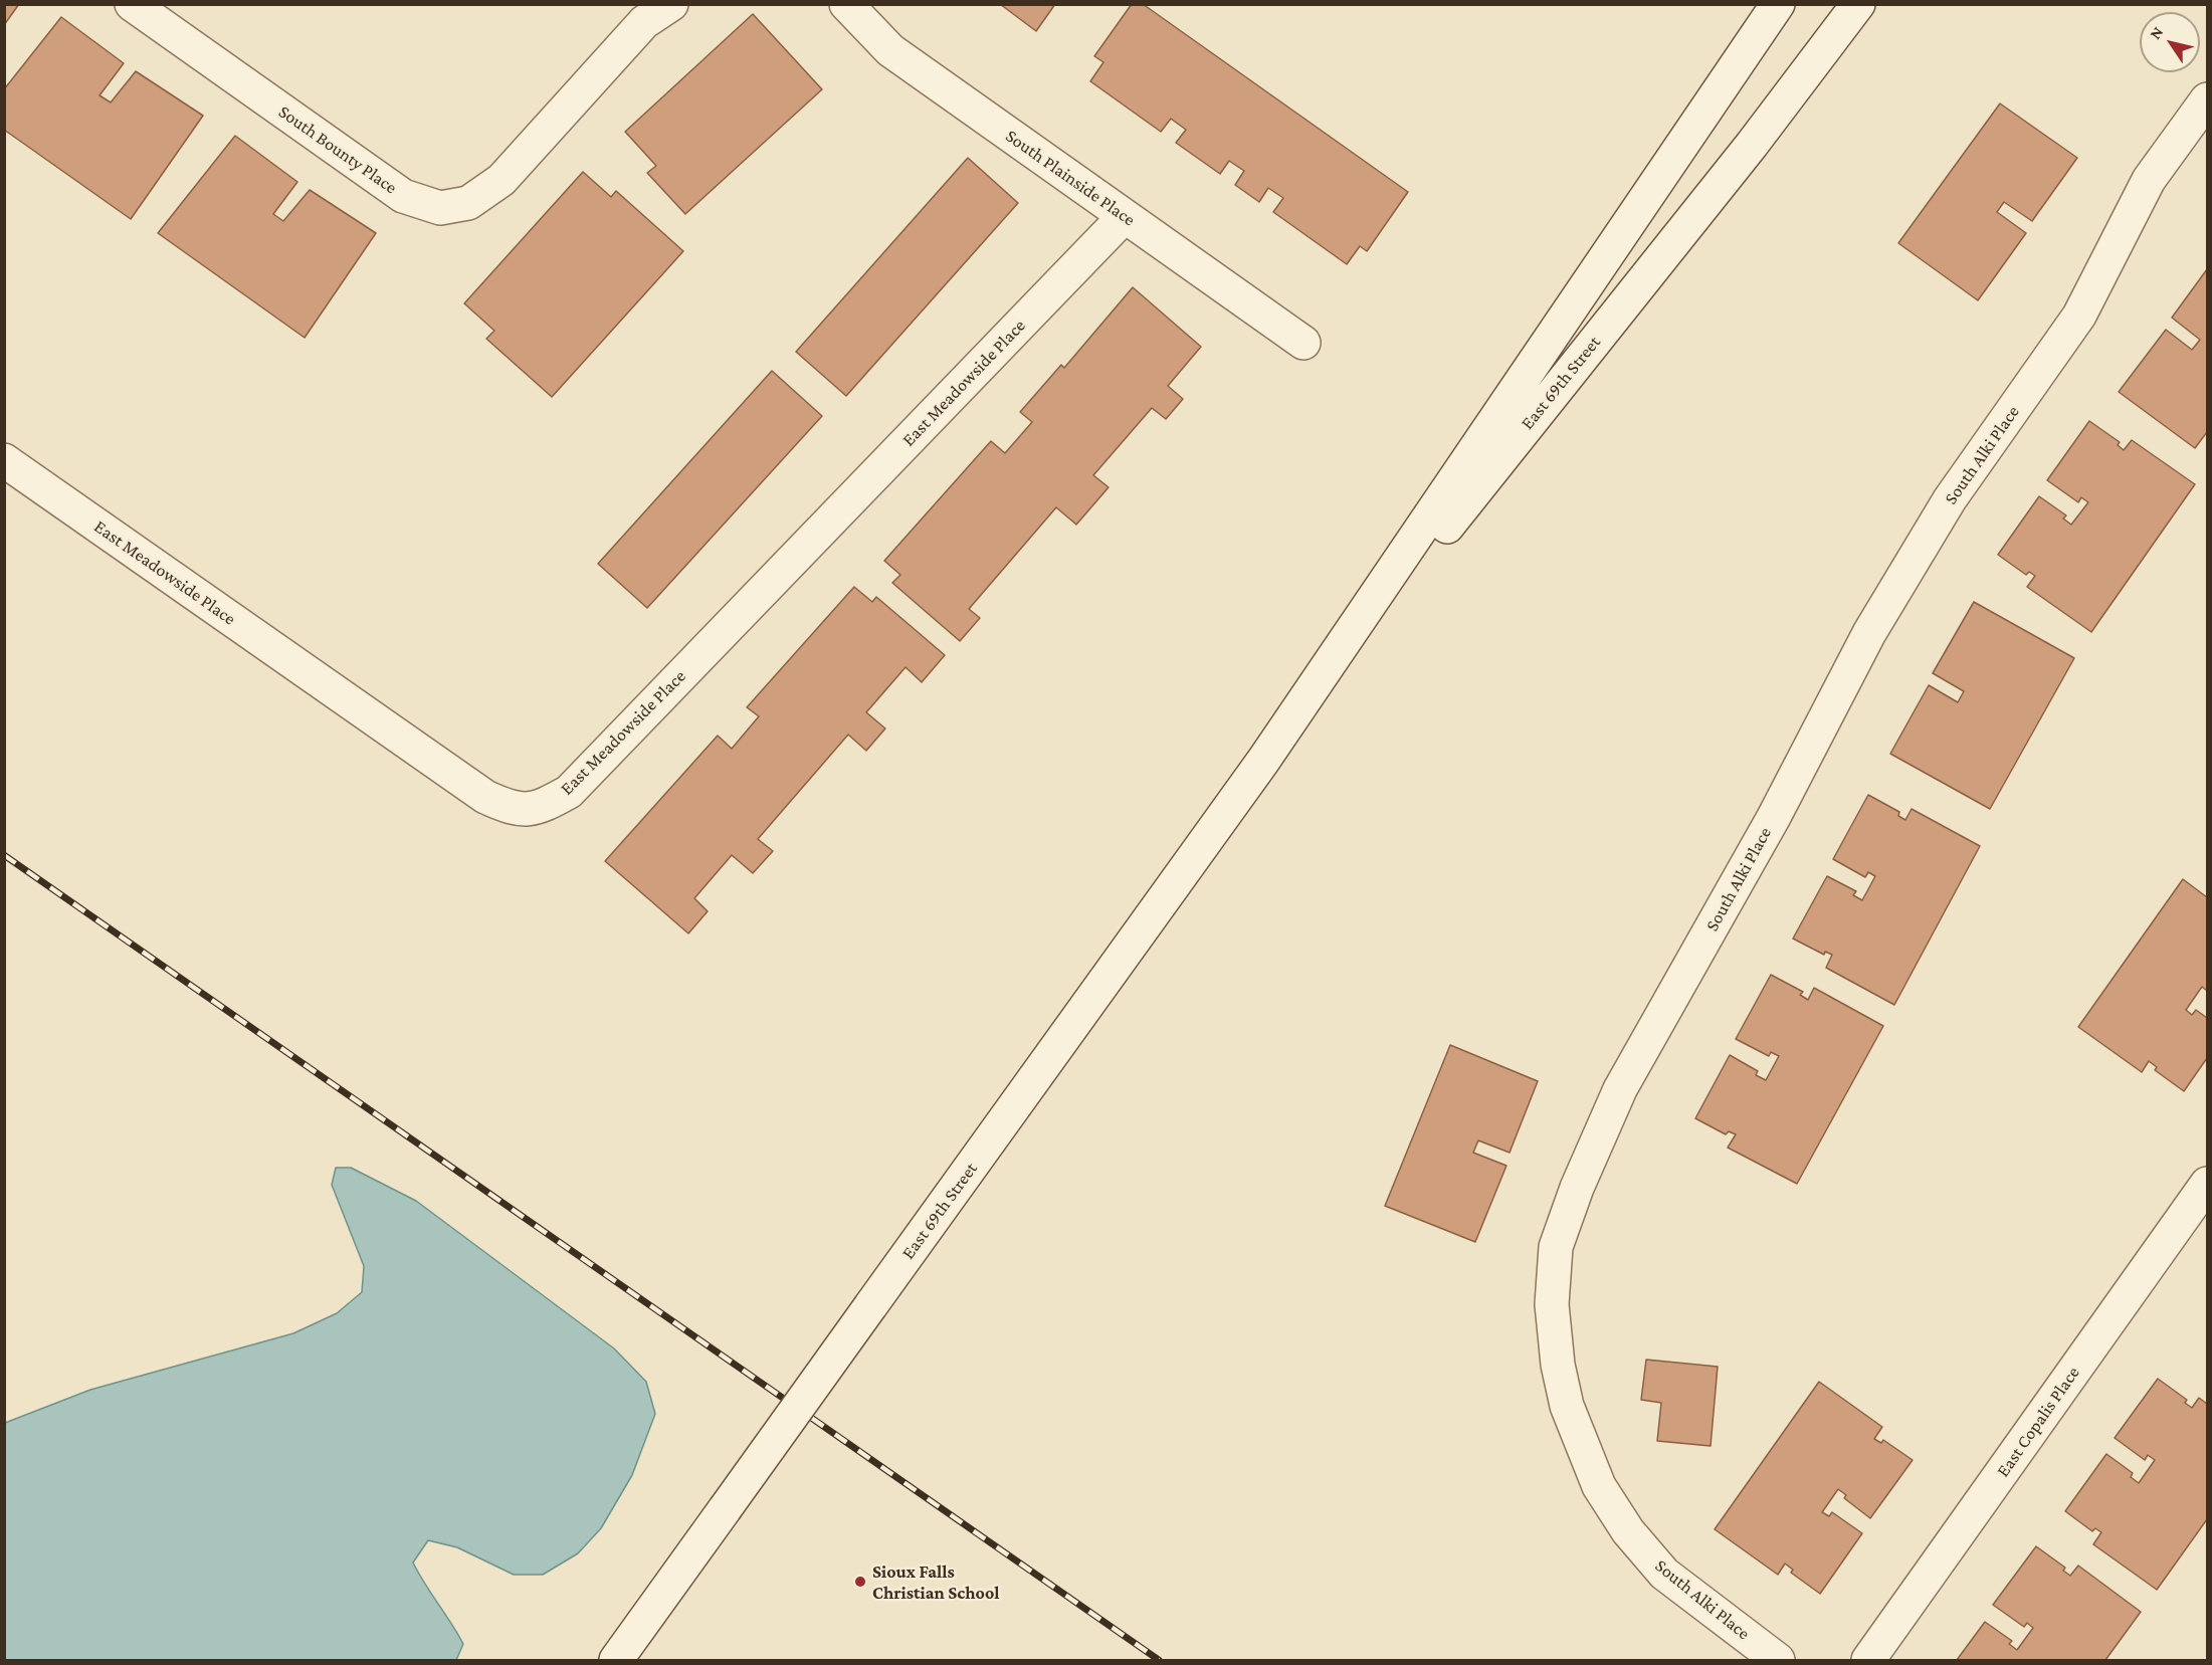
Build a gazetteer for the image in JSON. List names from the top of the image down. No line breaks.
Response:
{"streets":{"street":["South Bounty Place","South Plainside Place","East Meadowside Place","East 69th Street","South Alki Place","East Copalis Place"]},"crossings":[["South Plainside Place","East Meadowside Place"]],"places":["Sioux Falls Christian School"],"north":"top left"}
